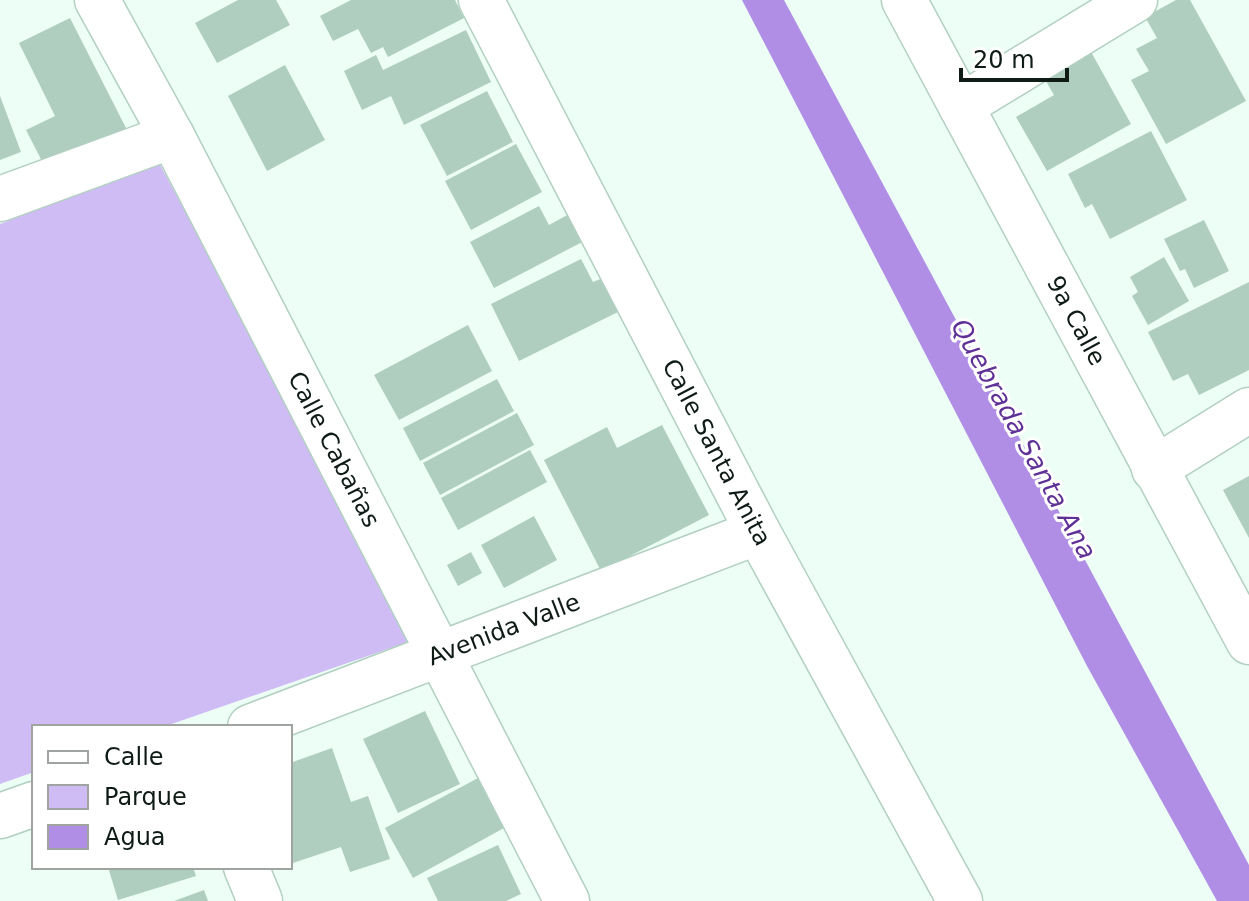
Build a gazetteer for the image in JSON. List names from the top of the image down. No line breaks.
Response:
{"streets":{"street":["9a Calle","Calle Cabañas","Calle Santa Anita","Avenida Valle"]},"crossings":[["Calle Cabañas","Avenida Valle"],["Calle Santa Anita","Avenida Valle"]],"water":["Quebrada Santa Ana"],"legend":["Calle","Parque","Agua"],"scale_bar":"20 m"}
